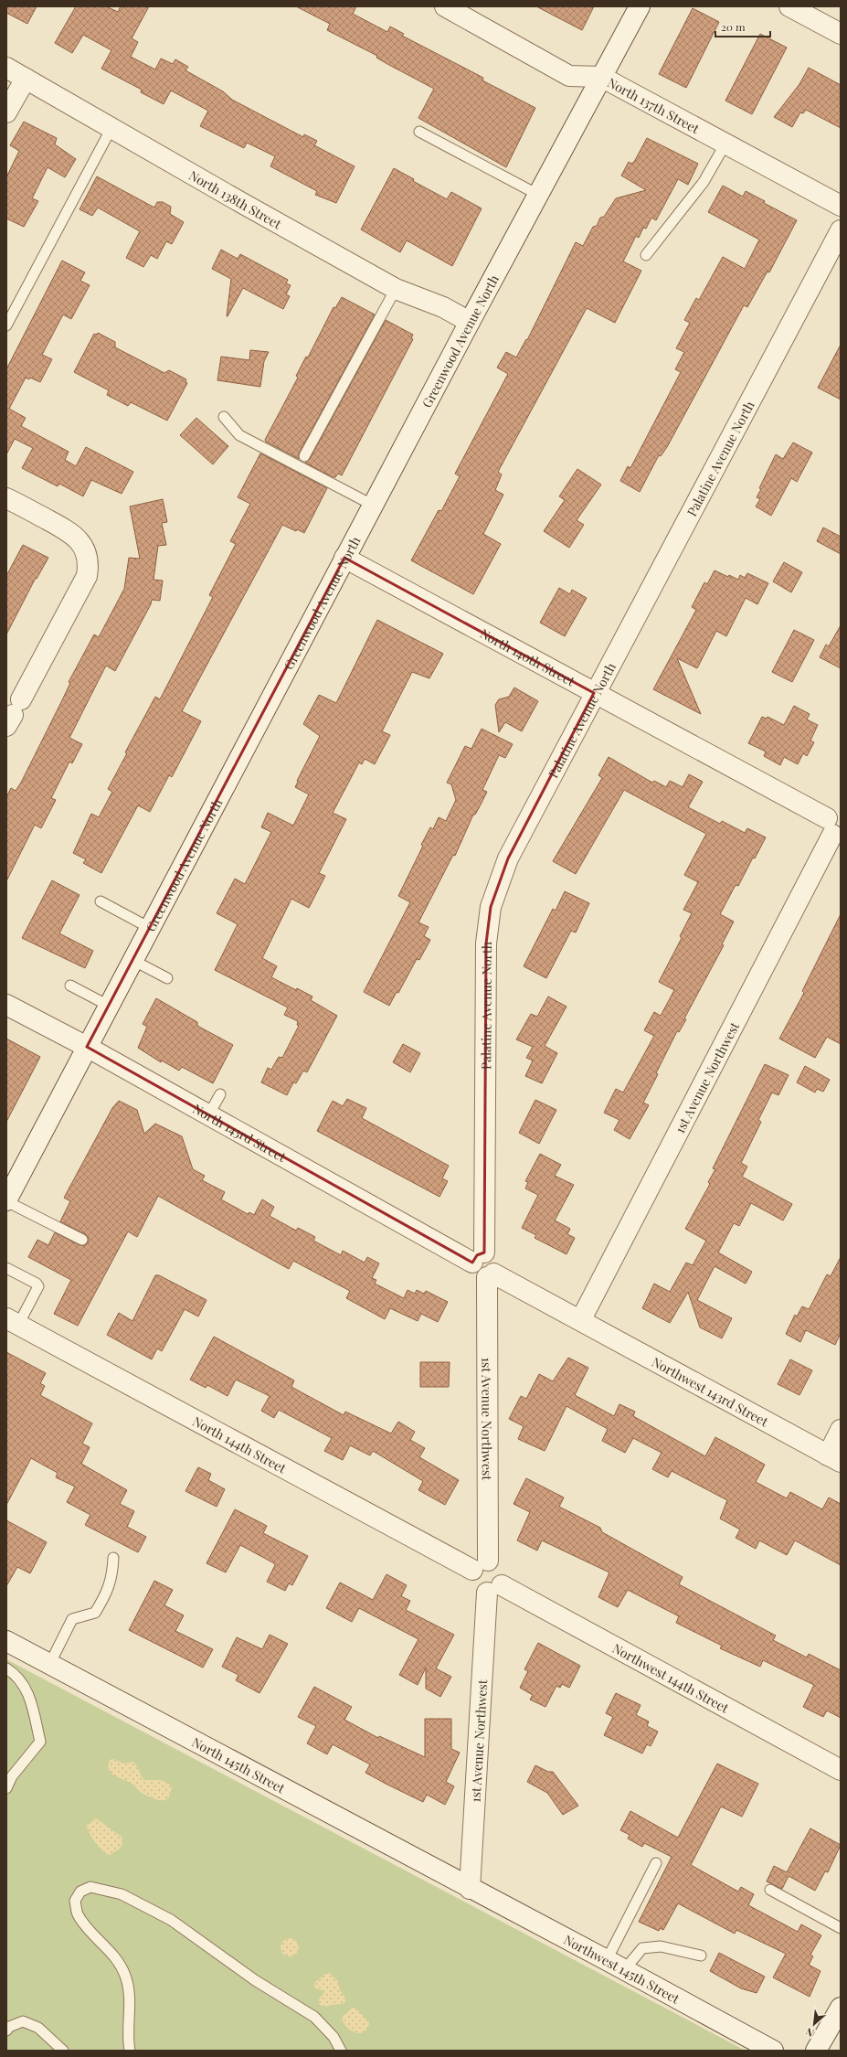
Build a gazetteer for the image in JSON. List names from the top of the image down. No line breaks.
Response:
{"streets":{"street":["North 137th Street","North 138th Street","Greenwood Avenue North","Palatine Avenue North","North 140th Street","1st Avenue Northwest","North 143rd Street","Northwest 143rd Street","North 144th Street","Northwest 144th Street","North 145th Street","Northwest 145th Street"]},"crossings":[["North 137th Street","Greenwood Avenue North"],["North 138th Street","Greenwood Avenue North"],["Greenwood Avenue North","North 140th Street"],["Greenwood Avenue North","North 143rd Street"],["Palatine Avenue North","North 140th Street"],["Palatine Avenue North","North 143rd Street"],["North 140th Street","1st Avenue Northwest"],["1st Avenue Northwest","North 143rd Street"],["1st Avenue Northwest","Northwest 143rd Street"],["1st Avenue Northwest","North 144th Street"],["1st Avenue Northwest","Northwest 144th Street"],["1st Avenue Northwest","North 145th Street"],["1st Avenue Northwest","Northwest 145th Street"],["North 144th Street","Northwest 144th Street"],["North 145th Street","Northwest 145th Street"]],"scale_bar":"20 m","north":"bottom left"}
